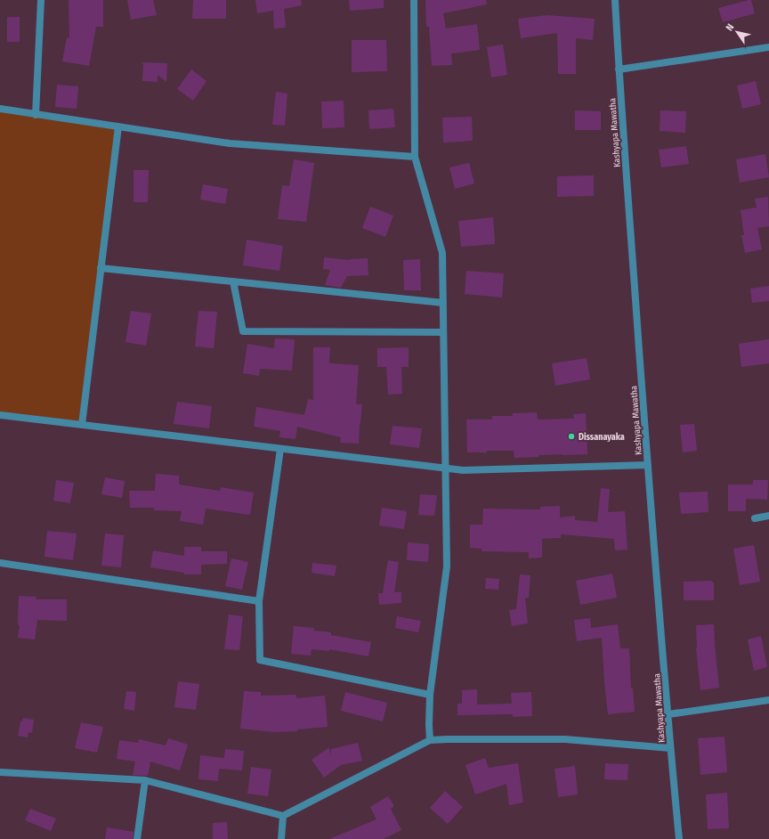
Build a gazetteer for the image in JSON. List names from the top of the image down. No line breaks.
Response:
{"streets":{"street":["Kashyapa Mawatha"]},"places":["Dissanayaka"],"north":"top left"}
